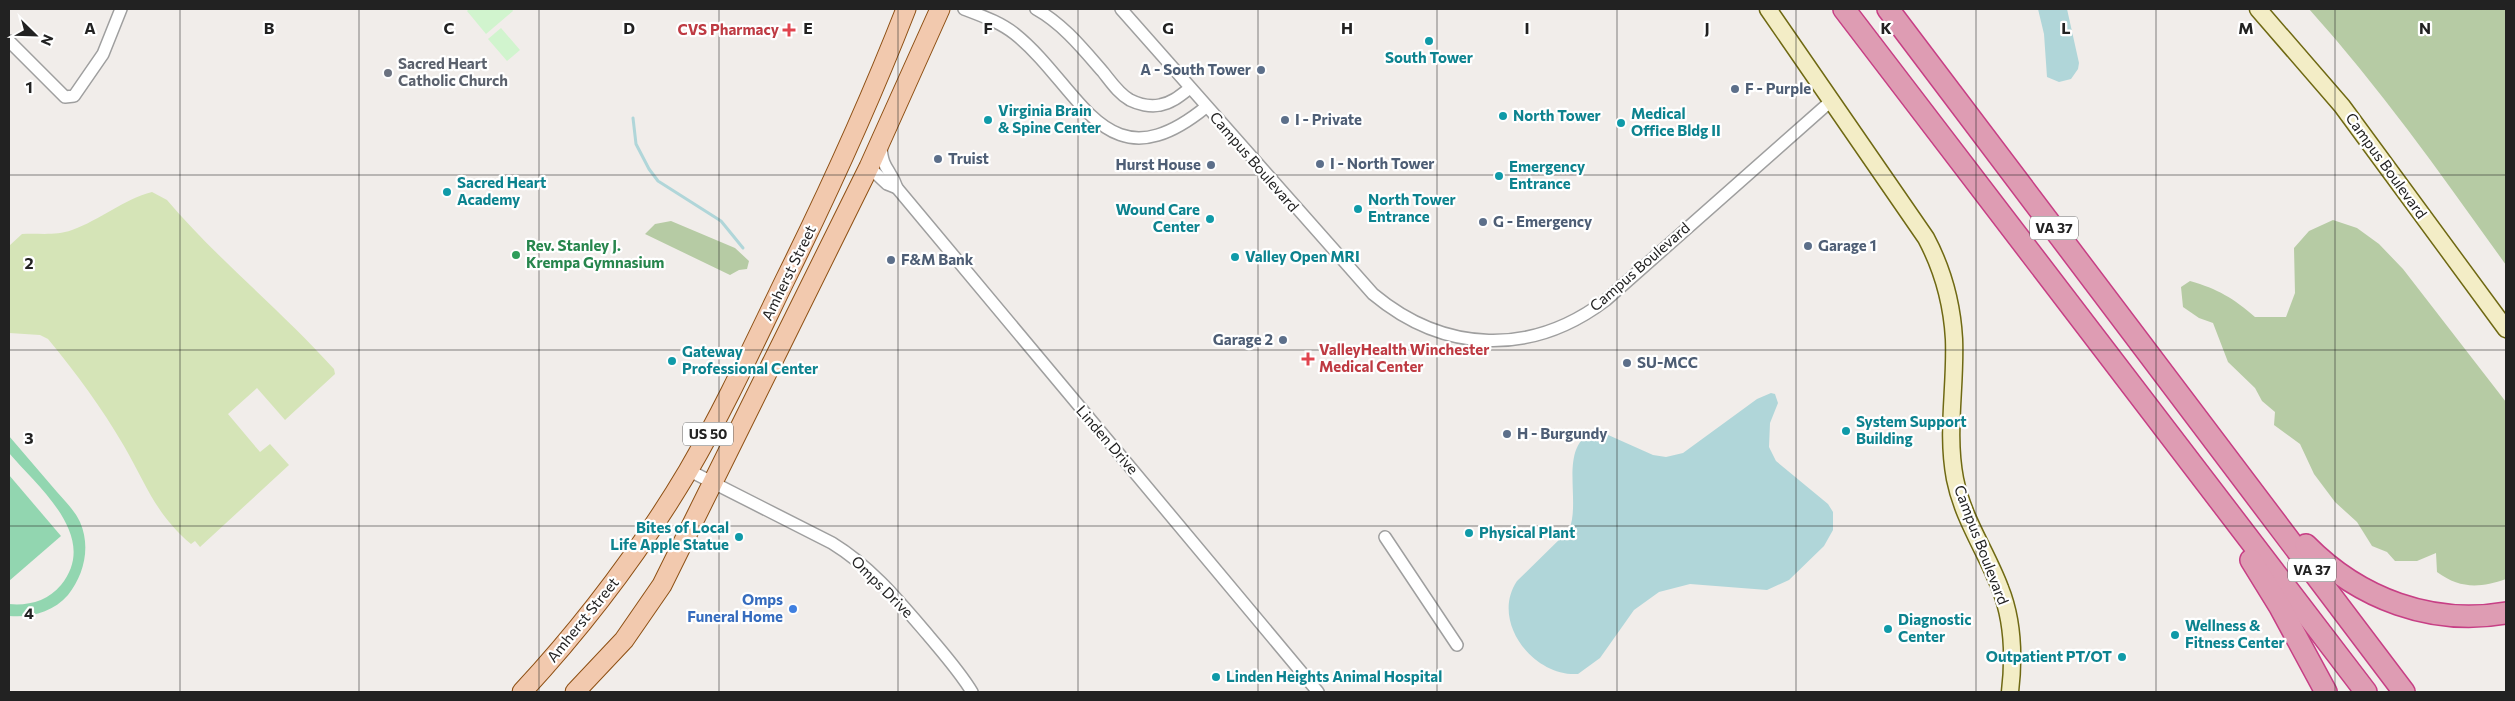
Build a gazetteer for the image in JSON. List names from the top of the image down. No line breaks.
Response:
{"streets":{"highway":["VA 37"],"main road":["Amherst Street","US 50"],"street":["Campus Boulevard","Linden Drive","Omps Drive"]},"crossings":[["Amherst Street","Linden Drive"],["Amherst Street","Omps Drive"]],"places":{"health":["CVS Pharmacy","ValleyHealth Winchester Medical Center"],"other":["South Tower","A - South Tower","Sacred Heart Catholic Church","F - Purple","North Tower","Virginia Brain & Spine Center","I - Private","Medical Office Bldg II","Truist","I - North Tower","Hurst House","Emergency Entrance","Sacred Heart Academy","North Tower Entrance","Wound Care Center","G - Emergency","Garage 1","Rev. Stanley J. Krempa Gymnasium","Valley Open MRI","F&M Bank","Garage 2","Gateway Professional Center","SU-MCC","System Support Building","H - Burgundy","Physical Plant","Bites of Local Life Apple Statue","Omps Funeral Home","Diagnostic Center","Wellness & Fitness Center","Outpatient PT/OT","Linden Heights Animal Hospital"]},"north":"bottom right","grid":{"columns":["A","B","C","D","E","F","G","H","I","J","K","L","M","N"],"rows":["1","2","3","4"]}}
